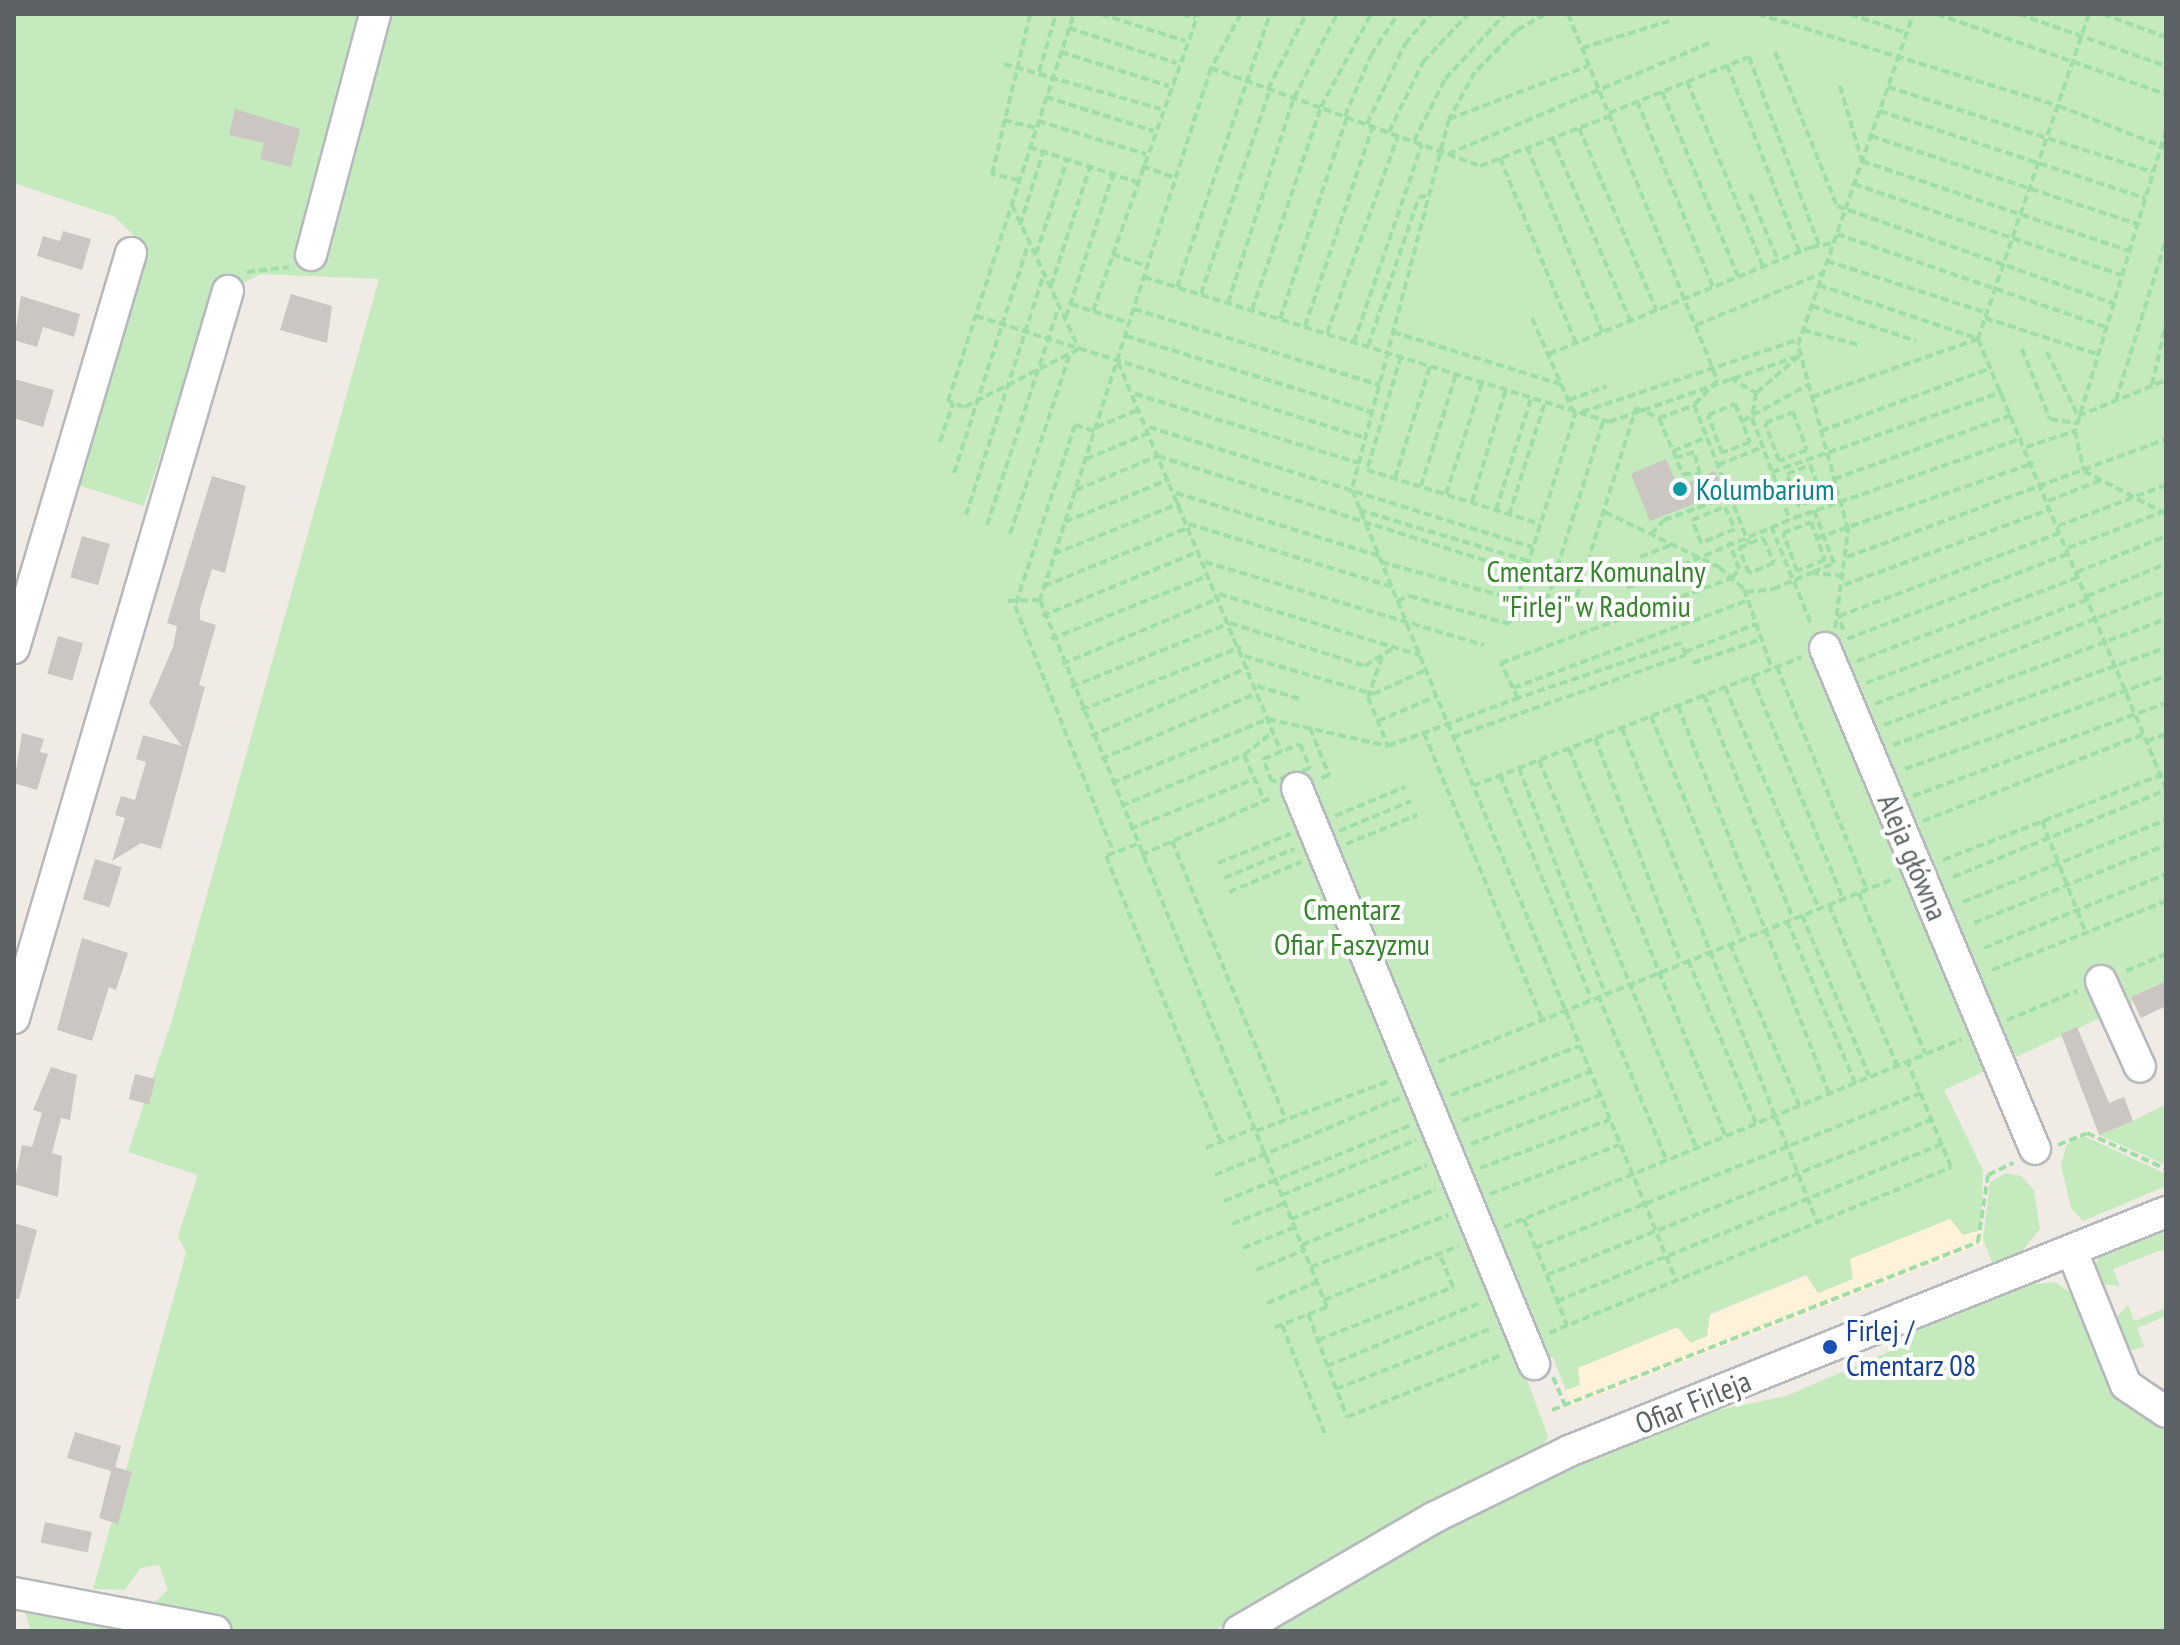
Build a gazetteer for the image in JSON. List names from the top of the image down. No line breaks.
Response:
{"streets":{"street":["Aleja główna","Ofiar Firleja"]},"parks":["Cmentarz Komunalny \"Firlej\" w Radomiu","Cmentarz Ofiar Faszyzmu"],"places":["Kolumbarium","Firlej / Cmentarz 08"]}
